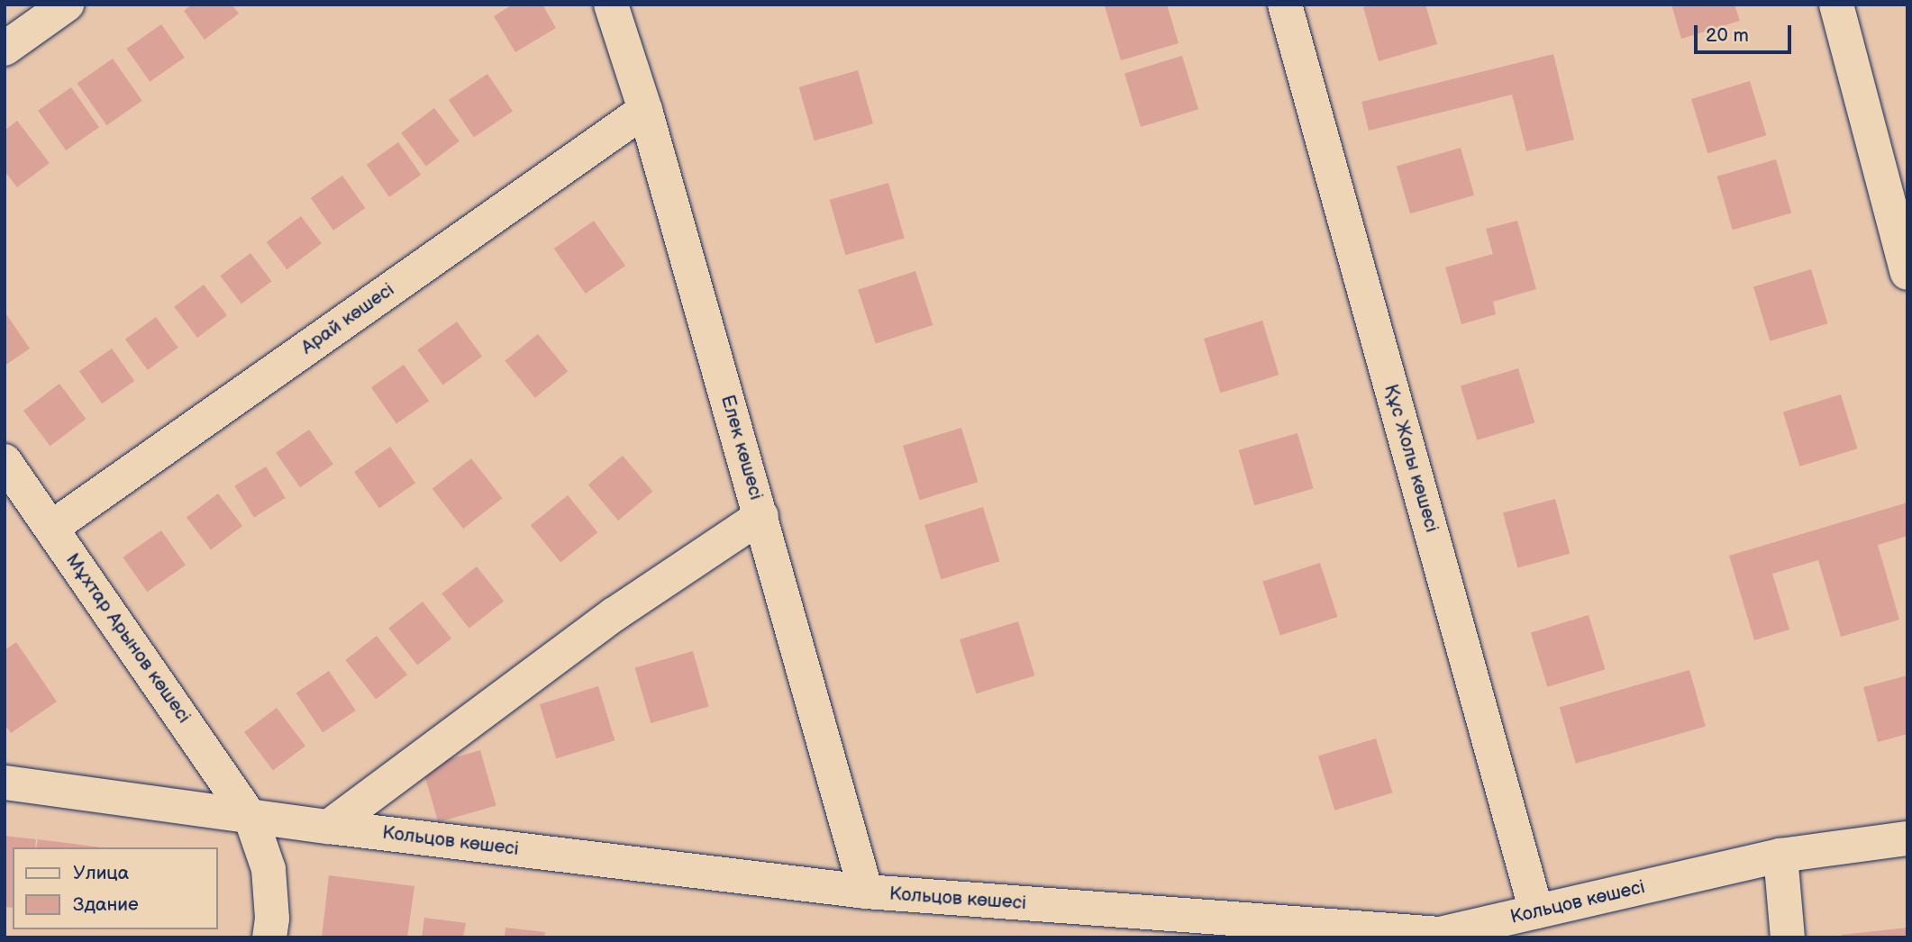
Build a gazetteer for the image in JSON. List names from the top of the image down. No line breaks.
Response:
{"streets":{"street":["Арай көшесі","Елек көшесі","Құс Жолы көшесі","Мұхтар Арынов көшесі","Кольцов көшесі"]},"crossings":[["Арай көшесі","Елек көшесі"],["Арай көшесі","Мұхтар Арынов көшесі"],["Елек көшесі","Кольцов көшесі"],["Құс Жолы көшесі","Кольцов көшесі"],["Мұхтар Арынов көшесі","Кольцов көшесі"]],"legend":["Улица","Здание"],"scale_bar":"20 m"}
